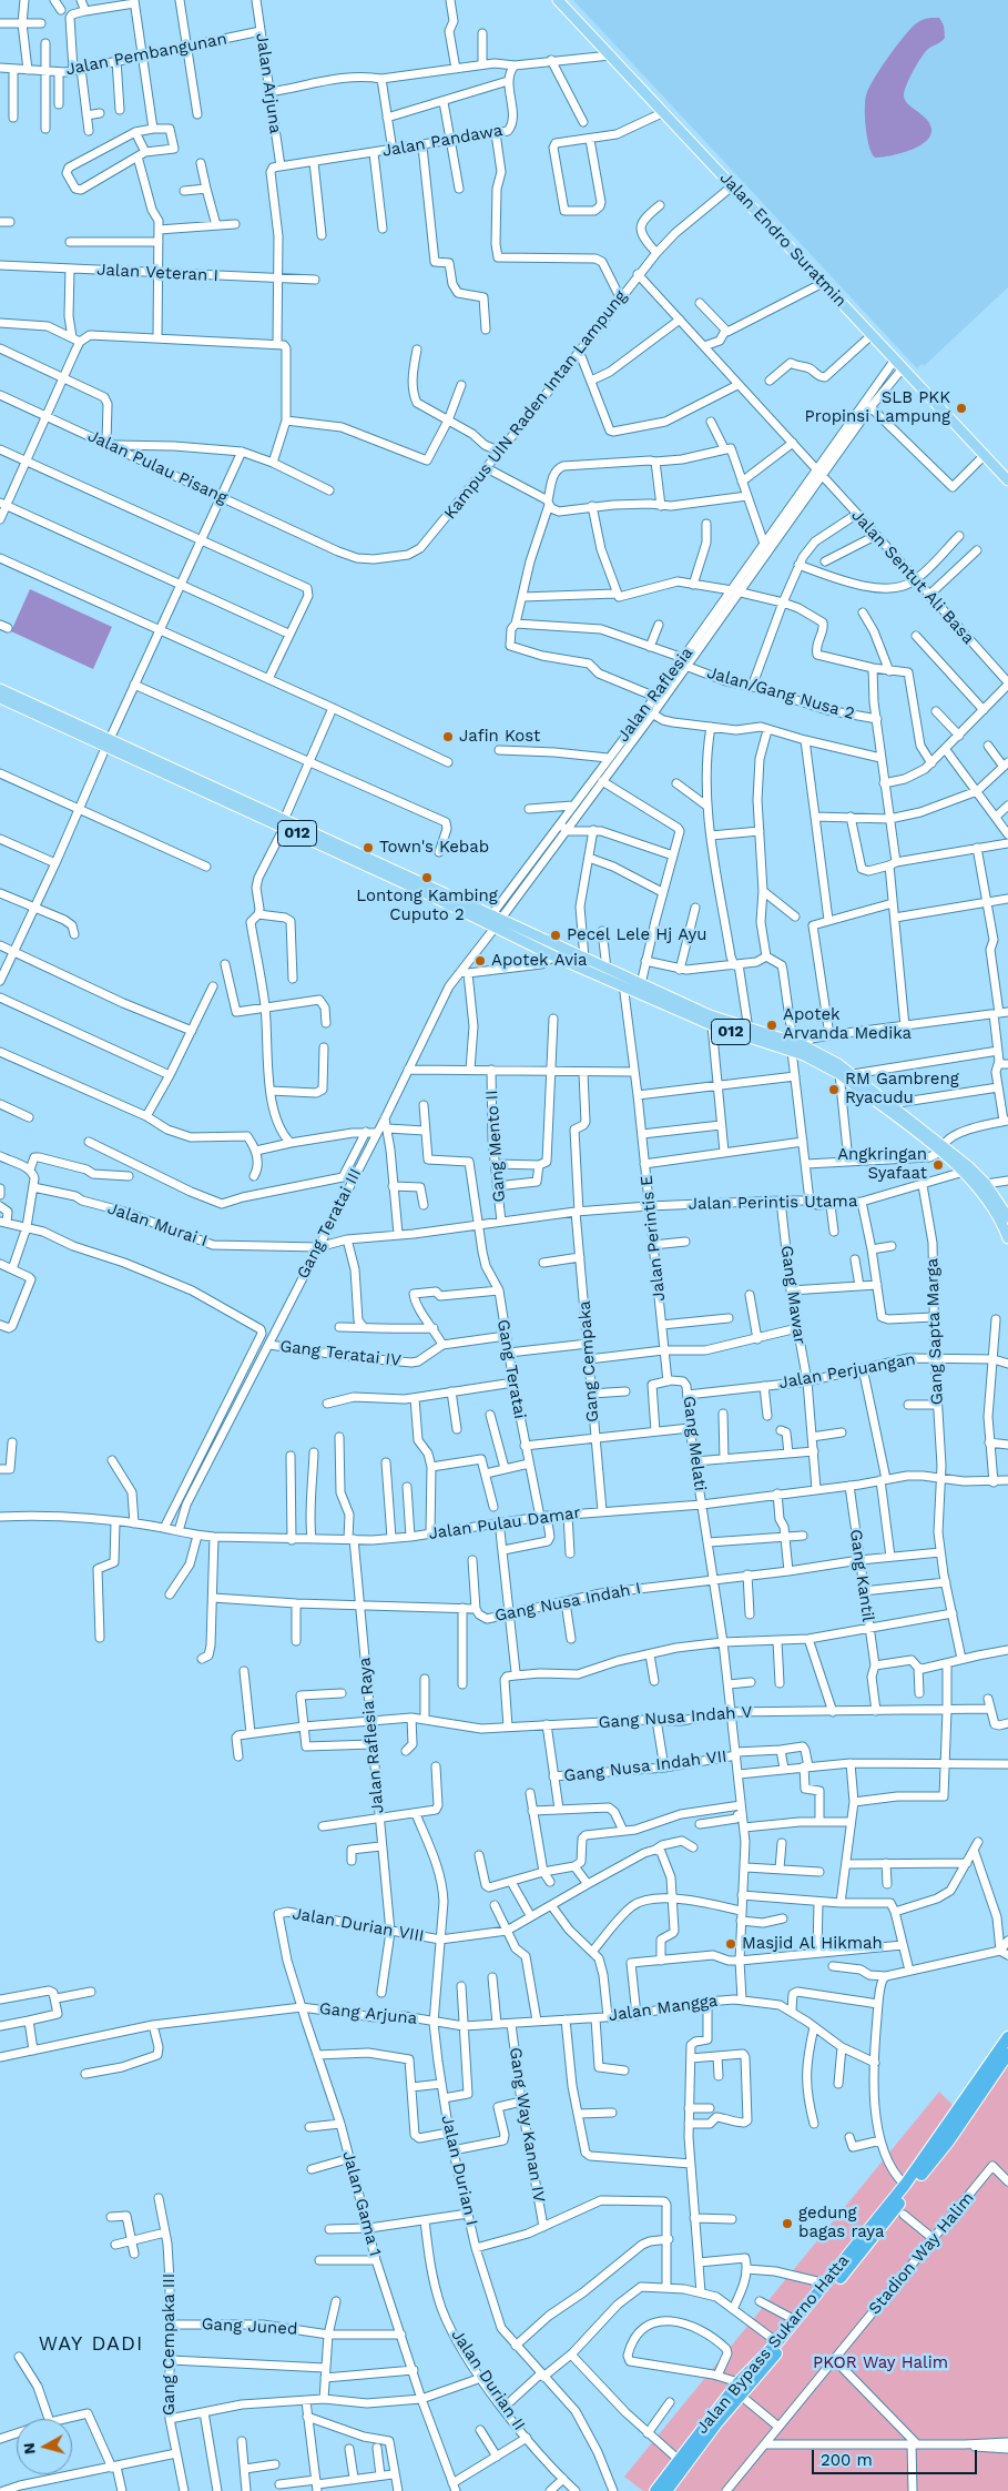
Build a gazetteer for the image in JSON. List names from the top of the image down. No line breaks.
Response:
{"streets":{"highway":["Jalan Bypass Sukarno Hatta"],"main road":["Jalan Endro Suratmin","012"],"street":["Jalan Pembangunan","Jalan Arjuna","Jalan Pandawa","Jalan Veteran I","Kampus UIN Raden Intan Lampung","Jalan Pulau Pisang","Jalan Sentut Ali Basa","Jalan/Gang Nusa 2","Jalan Raflesia","Gang Mento II","Jalan Perintis Utama","Gang Teratai III","Jalan Murai I","Jalan Perintis E","Gang Mawar","Gang Sapta Marga","Gang Teratai IV","Gang Cempaka","Gang Teratai","Jalan Perjuangan","Gang Melati","Jalan Pulau Damar","Gang Kantil","Gang Nusa Indah I","Gang Nusa Indah V","Jalan Raflesia Raya","Gang Nusa Indah VII","Jalan Durian VIII","Jalan Mangga","Gang Arjuna","Gang Way Kanan IV","Jalan Durian I","Jalan Gama 1","Stadion Way Halim","Gang Juned","Gang Cempaka III","Jalan Durian II"]},"crossings":[["Jalan Pembangunan","Jalan Arjuna"],["Jalan Arjuna","Jalan Pandawa"],["Jalan Endro Suratmin","Kampus UIN Raden Intan Lampung"],["Kampus UIN Raden Intan Lampung","Jalan Pulau Pisang"],["Kampus UIN Raden Intan Lampung","Jalan Sentut Ali Basa"],["Jalan Sentut Ali Basa","Jalan Raflesia"],["Jalan/Gang Nusa 2","Jalan Raflesia"],["Jalan Raflesia","012"],["Jalan Raflesia","Gang Teratai III"],["012","Jalan Perintis Utama"],["012","Gang Teratai III"],["012","Jalan Perintis E"],["Gang Mento II","Jalan Perintis Utama"],["Jalan Perintis Utama","Gang Teratai III"],["Jalan Perintis Utama","Jalan Murai I"],["Jalan Perintis Utama","Jalan Perintis E"],["Jalan Perintis Utama","Gang Mawar"],["Jalan Perintis Utama","Gang Sapta Marga"],["Jalan Perintis Utama","Gang Cempaka"],["Jalan Perintis Utama","Gang Teratai"],["Gang Teratai III","Jalan Murai I"],["Gang Teratai III","Gang Teratai IV"],["Gang Teratai III","Jalan Pulau Damar"],["Jalan Perintis E","Gang Melati"],["Gang Mawar","Jalan Perjuangan"],["Gang Mawar","Jalan Pulau Damar"],["Gang Sapta Marga","Jalan Perjuangan"],["Gang Sapta Marga","Jalan Pulau Damar"],["Gang Sapta Marga","Gang Nusa Indah I"],["Gang Teratai IV","Gang Teratai"],["Gang Cempaka","Jalan Pulau Damar"],["Gang Teratai","Jalan Pulau Damar"],["Jalan Perjuangan","Gang Melati"],["Gang Melati","Jalan Pulau Damar"],["Gang Melati","Gang Nusa Indah I"],["Gang Melati","Gang Nusa Indah V"],["Gang Melati","Gang Nusa Indah VII"],["Gang Melati","Jalan Mangga"],["Jalan Pulau Damar","Gang Kantil"],["Jalan Pulau Damar","Jalan Raflesia Raya"],["Gang Kantil","Gang Nusa Indah I"],["Gang Kantil","Gang Nusa Indah V"],["Gang Nusa Indah I","Jalan Raflesia Raya"],["Gang Nusa Indah V","Jalan Raflesia Raya"],["Jalan Raflesia Raya","Jalan Durian VIII"],["Jalan Durian VIII","Jalan Durian I"],["Jalan Durian VIII","Jalan Gama 1"],["Jalan Mangga","Gang Arjuna"],["Jalan Mangga","Gang Way Kanan IV"],["Jalan Mangga","Jalan Durian I"],["Gang Arjuna","Jalan Durian I"],["Gang Arjuna","Jalan Gama 1"],["Jalan Gama 1","Gang Juned"],["Gang Juned","Gang Cempaka III"]],"districts":["WAY DADI"],"parks":["PKOR Way Halim"],"places":["SLB PKK Propinsi Lampung","Jafin Kost","Town's Kebab","Lontong Kambing Cuputo 2","Pecel Lele Hj Ayu","Apotek Avia","Apotek Arvanda Medika","RM Gambreng Ryacudu","Angkringan Syafaat","Masjid Al Hikmah","gedung bagas raya"],"scale_bar":"200 m","north":"left"}
